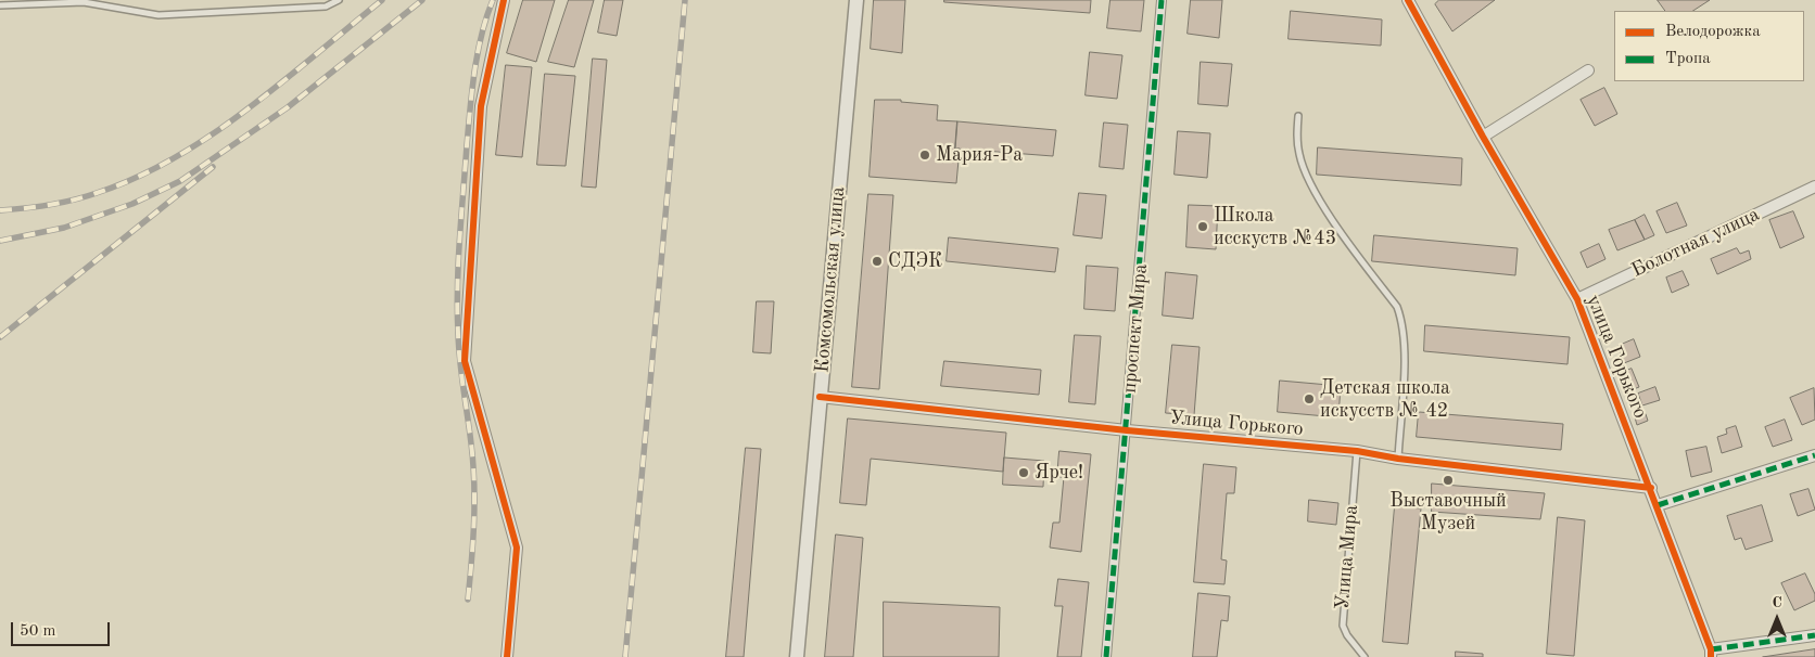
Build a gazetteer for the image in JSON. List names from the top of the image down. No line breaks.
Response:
{"streets":{"street":["Болотная улица","Комсомольская улица","проспект Мира","улица Горького","Улица Горького"],"lane":["Улица Мира"]},"crossings":[["Болотная улица","улица Горького"],["Комсомольская улица","Улица Горького"],["проспект Мира","Улица Горького"],["улица Горького","Улица Горького"],["Улица Горького","Улица Мира"]],"places":["Мария-Ра","Школа исскуств №43","СДЭК","Детская школа искусств № 42","Ярче!","Выставочный Музей"],"legend":["Велодорожка","Тропа"],"scale_bar":"50 m","north":"top"}
